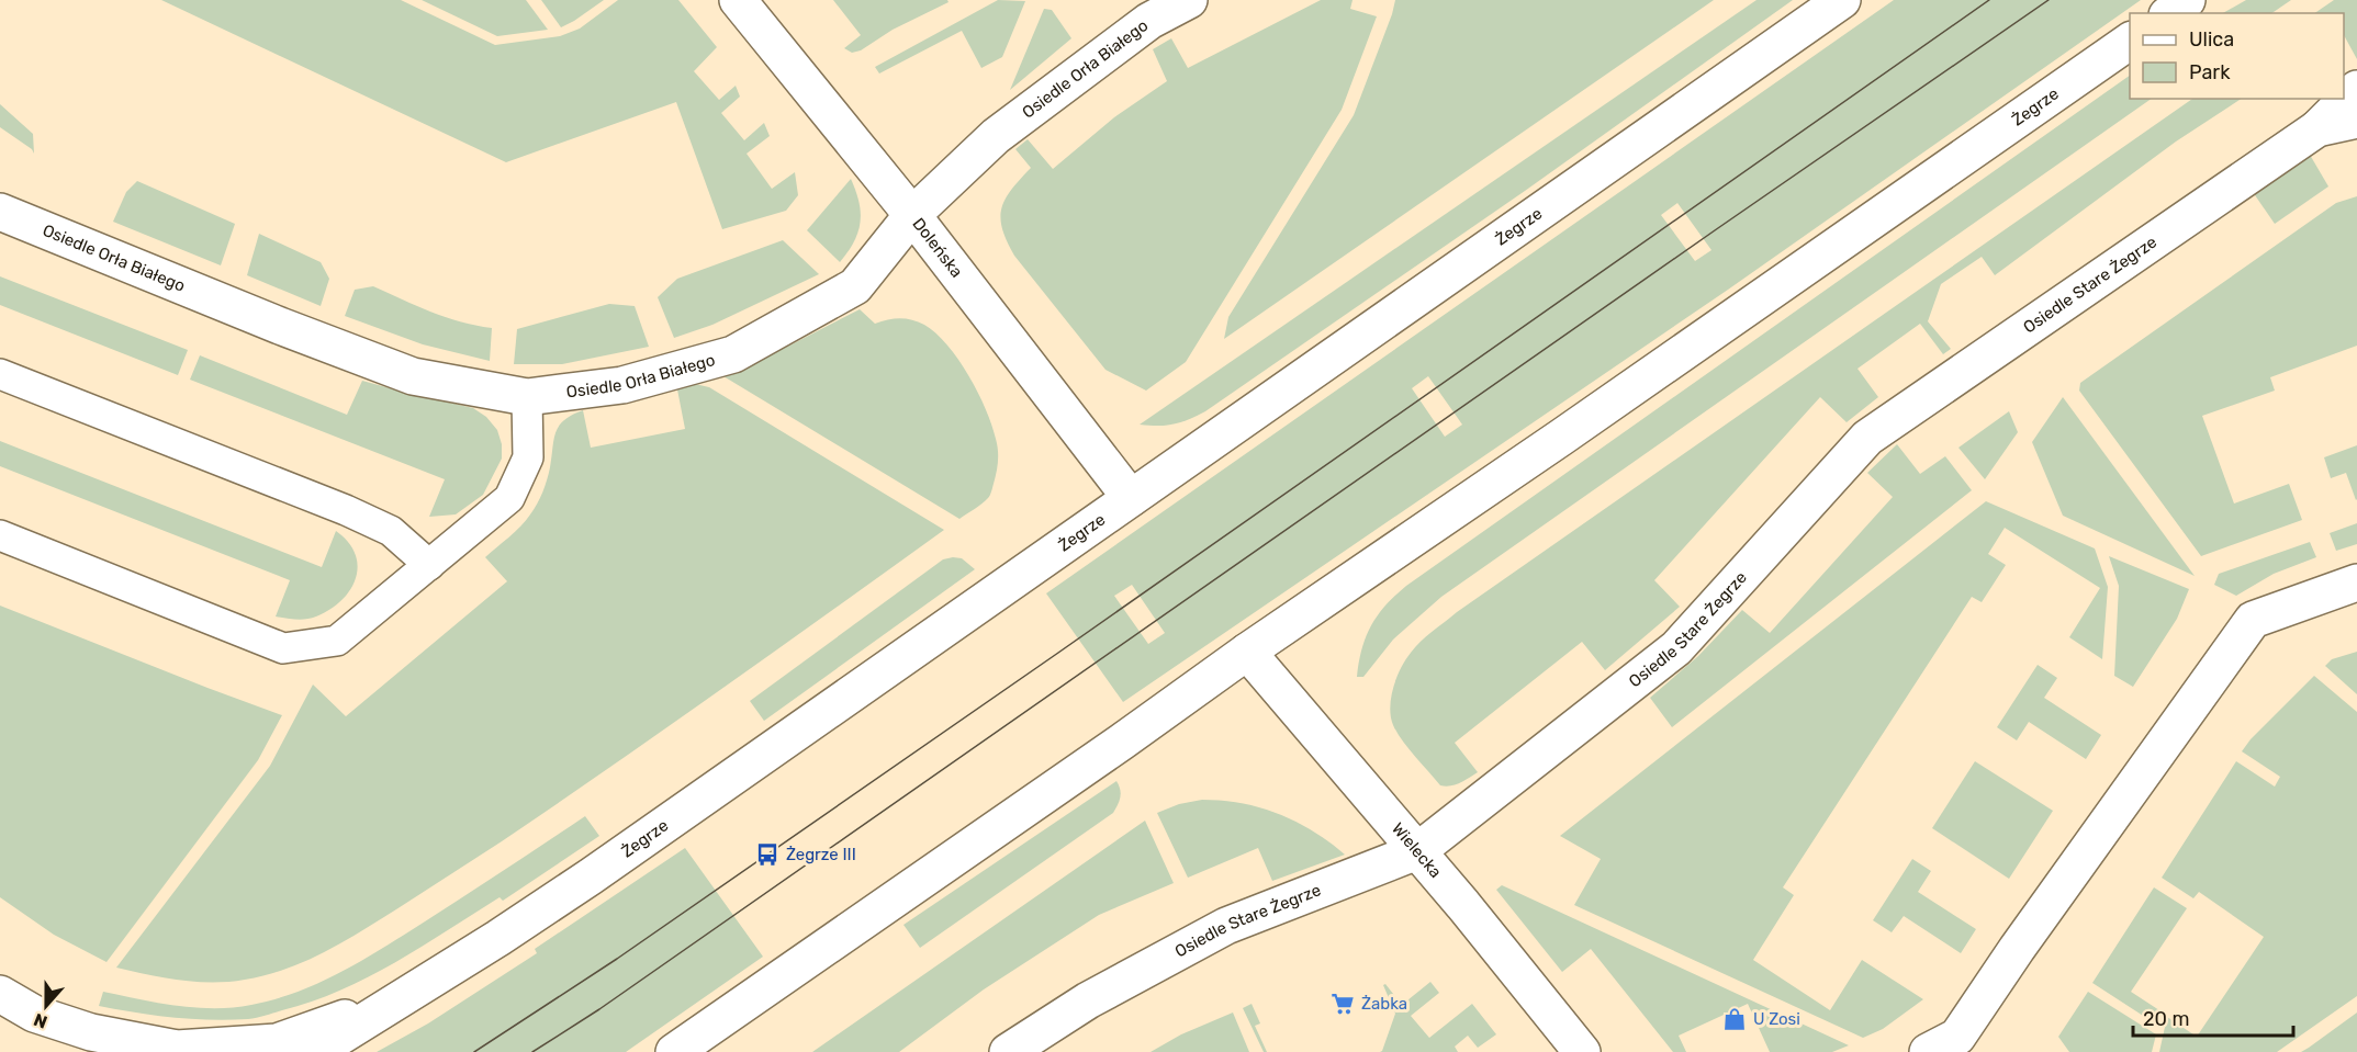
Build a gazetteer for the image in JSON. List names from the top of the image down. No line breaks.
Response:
{"streets":{"street":["Osiedle Orła Białego","Żegrze","Doleńska","Osiedle Stare Żegrze","Wielecka"]},"crossings":[["Osiedle Orła Białego","Doleńska"],["Żegrze","Doleńska"],["Żegrze","Wielecka"],["Osiedle Stare Żegrze","Wielecka"]],"places":{"bus stop":["Żegrze III"],"supermarket":["Żabka"],"shop":["U Zosi"]},"legend":["Ulica","Park"],"scale_bar":"20 m","north":"bottom"}
